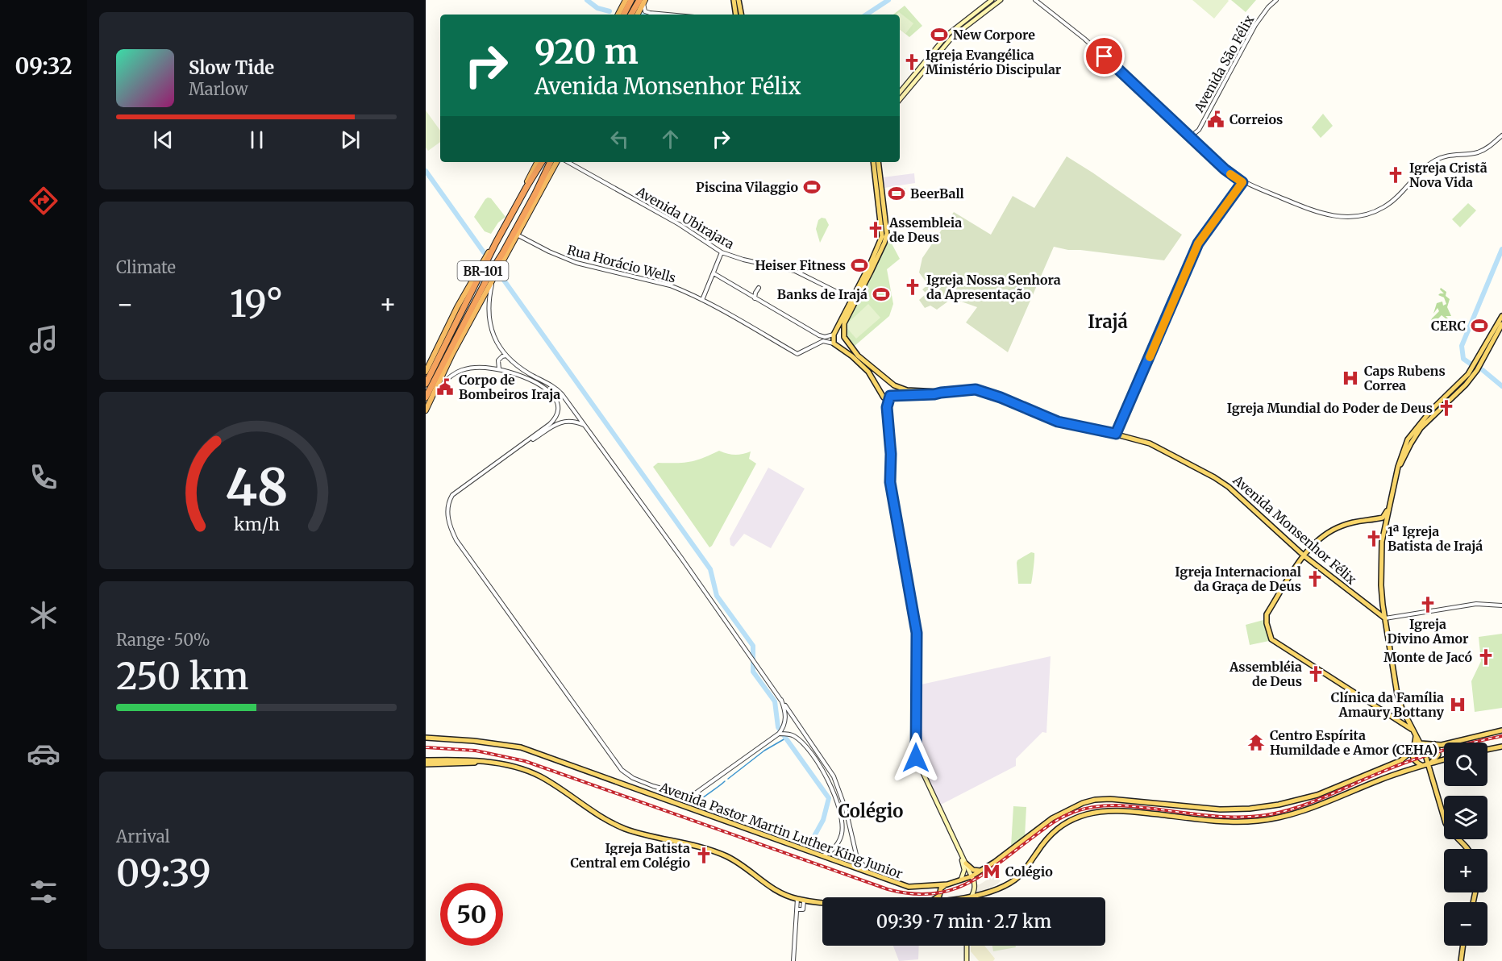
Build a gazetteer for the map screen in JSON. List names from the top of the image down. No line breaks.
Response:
{"streets":{"highway":["BR-101"],"main road":["Avenida Monsenhor Félix","Avenida Pastor Martin Luther King Junior"],"street":["Avenida São Félix","Avenida Ubirajara","Rua Horácio Wells"]},"crossings":[["Rua Horácio Wells","BR-101"]],"districts":["Irajá","Colégio"],"places":{"sports":["New Corpore","Piscina Vilaggio","BeerBall","Heiser Fitness","Banks de Irajá","CERC"],"church":["Igreja Evangélica Ministério Discipular","Igreja Cristã Nova Vida","Assembleia de Deus","Igreja Nossa Senhora da Apresentação","Igreja Mundial do Poder de Deus","1ª Igreja Batista de Irajá","Igreja Internacional da Graça de Deus","Igreja Divino Amor","Monte de Jacó","Assembléia de Deus","Igreja Batista Central em Colégio"],"public building":["Correios","Corpo de Bombeiros Iraja"],"hospital":["Caps Rubens Correa","Clínica da Família Amaury Bottany"],"temple":["Centro Espírita Humildade e Amor (CEHA)"],"metro station":["Colégio"]},"page":{"tabs":"09:32","turn":["920 m","Avenida Monsenhor Félix"],"song":["Slow Tide","Marlow"],"tile":["Climate",["Range · 50%","250 km"],["Arrival","09:39"]],"heat":["−","19°","+"],"map_buttons":["+","−"],"limit":"50","trip":"09:39 · 7 min · 2.7 km","gauge":["48","km/h"]}}
